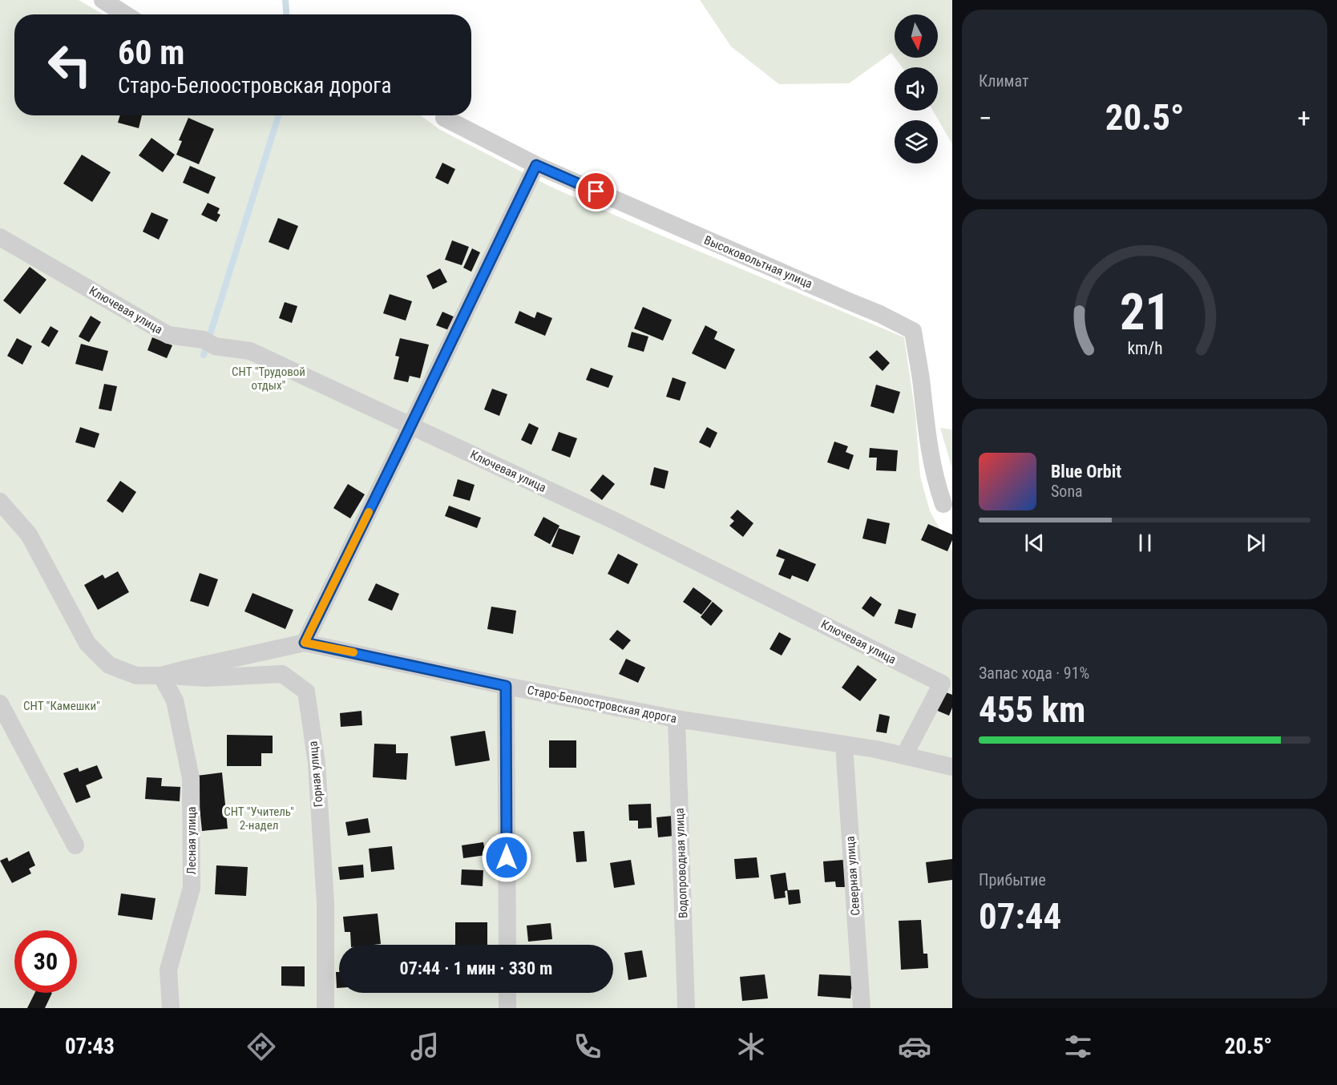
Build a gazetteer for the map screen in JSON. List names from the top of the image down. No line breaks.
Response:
{"streets":{"street":["Высоковольтная улица","Ключевая улица","Старо-Белоостровская дорога","Горная улица","Лесная улица","Водопроводная улица","Северная улица"]},"crossings":[["Ключевая улица","Старо-Белоостровская дорога"],["Старо-Белоостровская дорога","Горная улица"],["Старо-Белоостровская дорога","Лесная улица"],["Старо-Белоостровская дорога","Водопроводная улица"],["Старо-Белоостровская дорога","Северная улица"],["Горная улица","Лесная улица"]],"parks":["СНТ \"Трудовой отдых\"","СНТ \"Камешки\"","СНТ \"Учитель\" 2-надел"],"north":"bottom","page":{"tile":["Климат",["Запас хода · 91%","455 km"],["Прибытие","07:44"]],"turn":["60 m","Старо-Белоостровская дорога"],"heat":["−","20.5°","+"],"song":["Blue Orbit","Sona"],"limit":"30","trip":"07:44 · 1 мин · 330 m","tabs":["07:43","20.5°"],"gauge":["21","km/h"]}}
